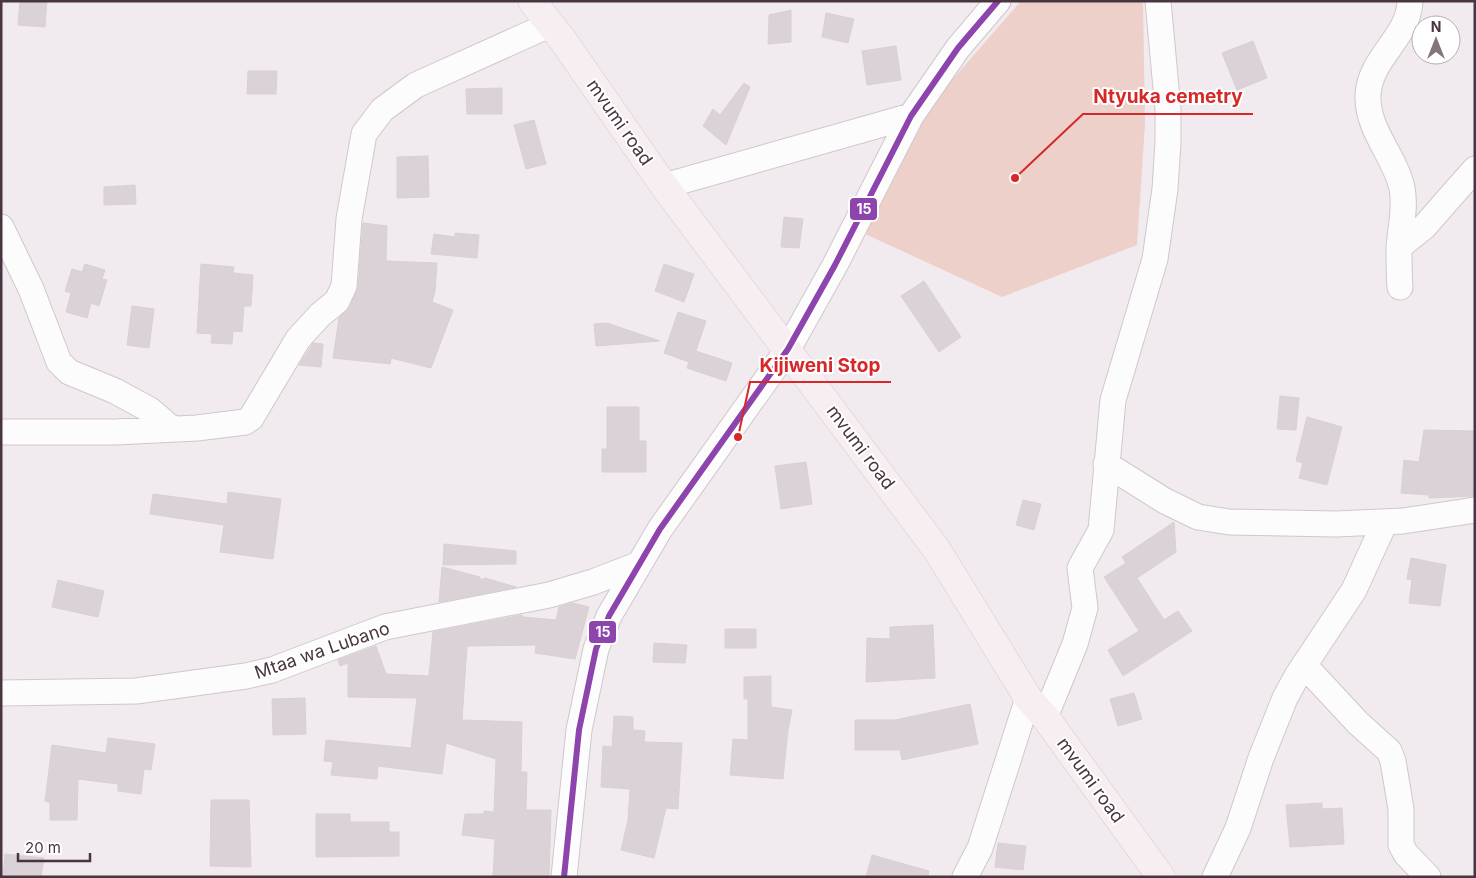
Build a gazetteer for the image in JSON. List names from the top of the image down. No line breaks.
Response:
{"streets":{"street":["mvumi road","Mtaa wa Lubano"]},"places":["Ntyuka cemetry","Kijiweni Stop"],"lines":["transit line 15"],"scale_bar":"20 m","north":"top"}
